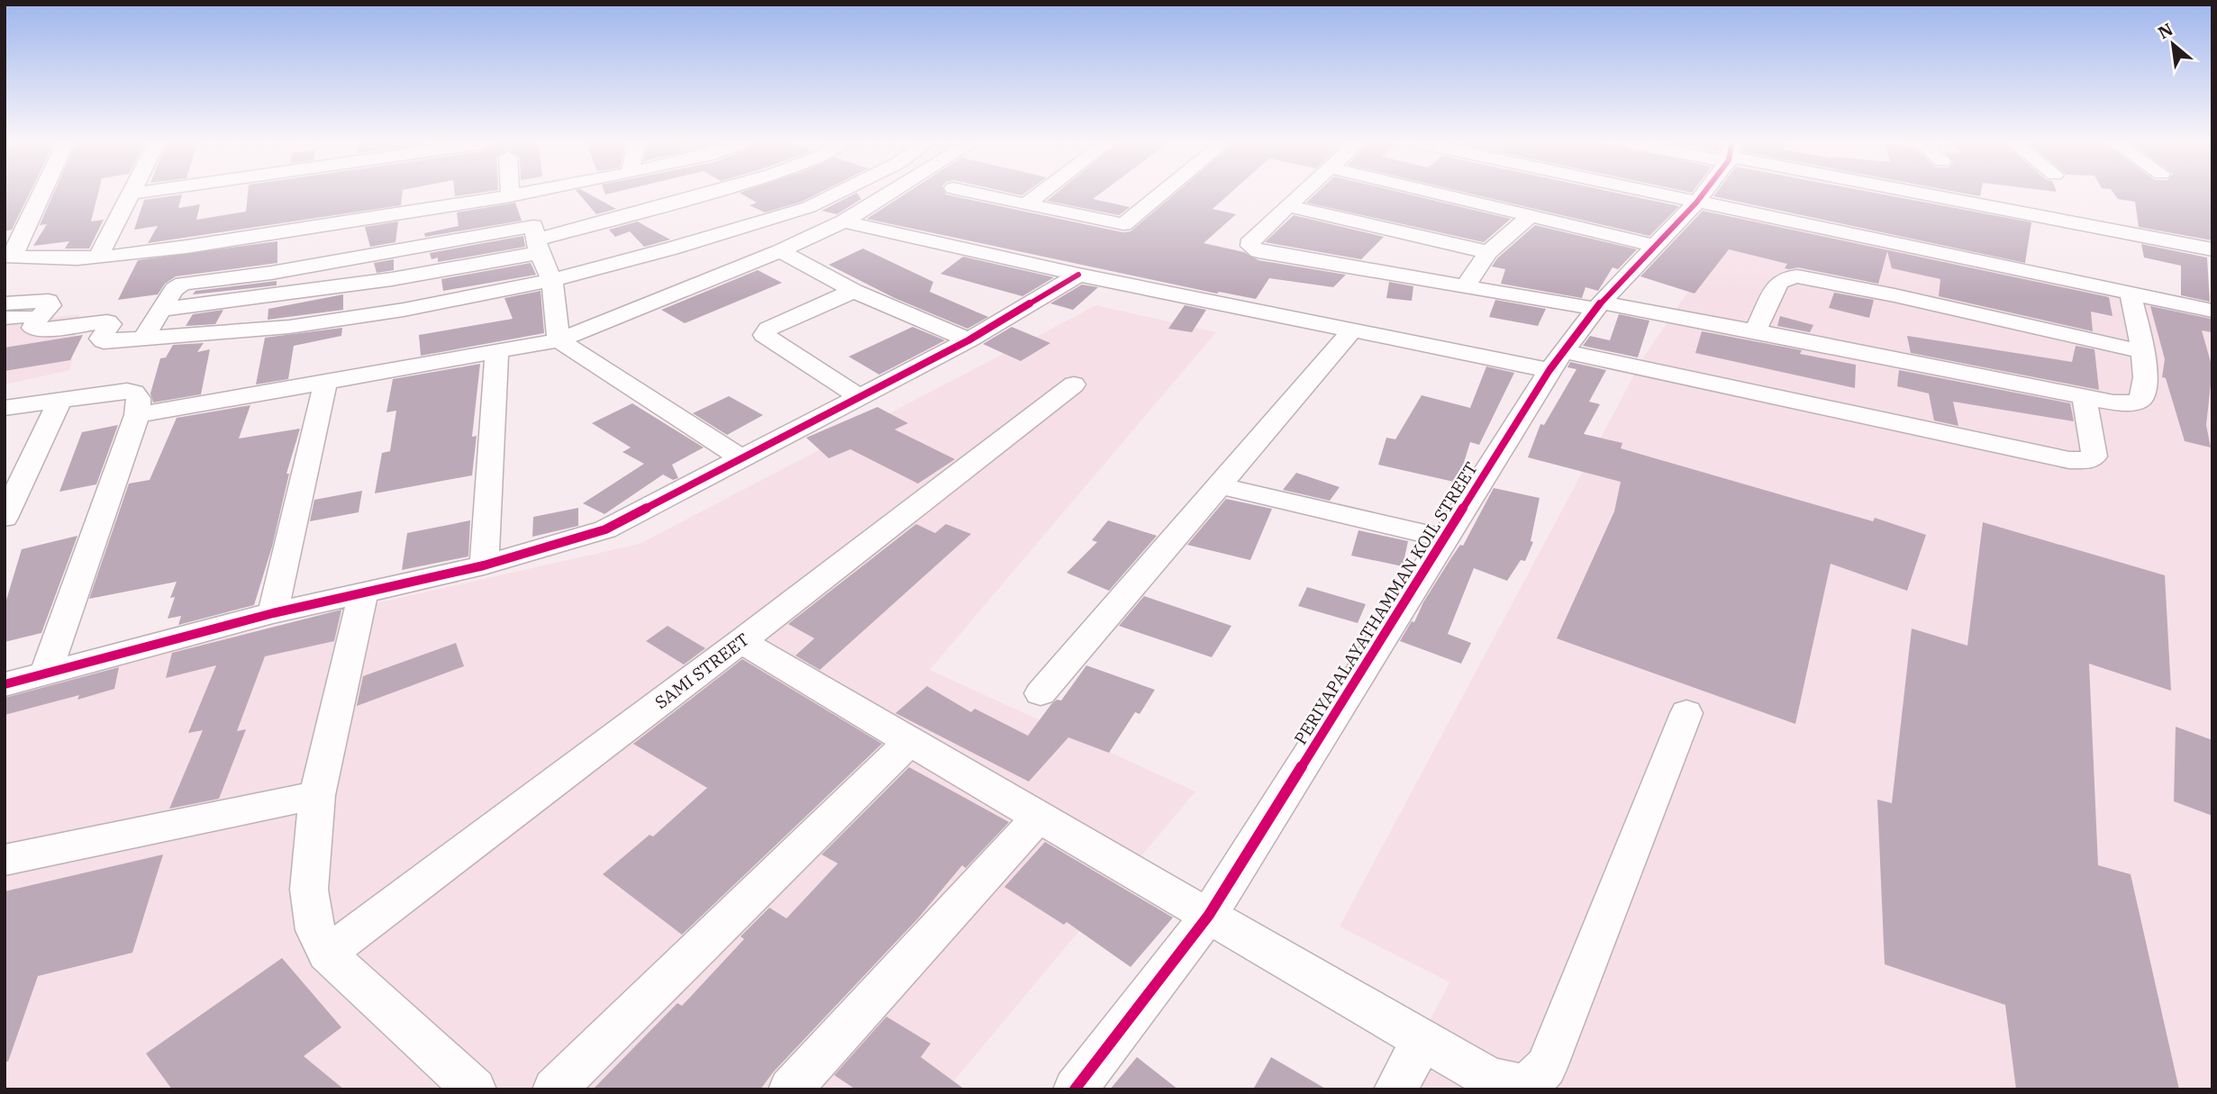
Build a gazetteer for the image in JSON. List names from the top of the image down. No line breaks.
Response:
{"streets":{"street":["PERIYAPALAYATHAMMAN KOIL STREET","SAMI STREET"]},"north":"top left"}
